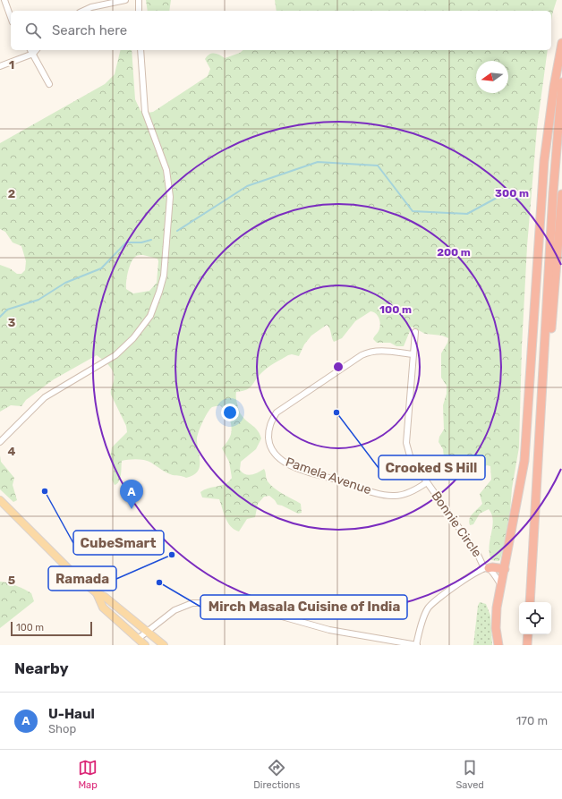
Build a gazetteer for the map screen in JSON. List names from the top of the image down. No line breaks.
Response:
{"streets":{"street":["Pamela Avenue","Bonnie Circle"]},"crossings":[["Pamela Avenue","Bonnie Circle"]],"places":["Crooked S Hill","CubeSmart","Ramada","Mirch Masala Cuisine of India"],"scale_bar":"100 m","north":"left","page":{"search":"Search here","pins":"A","scale":"100 m","heading":"Nearby","list":[{"mark":"A","name":"U-Haul","note":"Shop","value":"170 m"}],"nav":["Map","Directions","Saved"]},"grid":{"rows":["1","2","3","4","5"]},"rings":["300 m","200 m","100 m"]}
